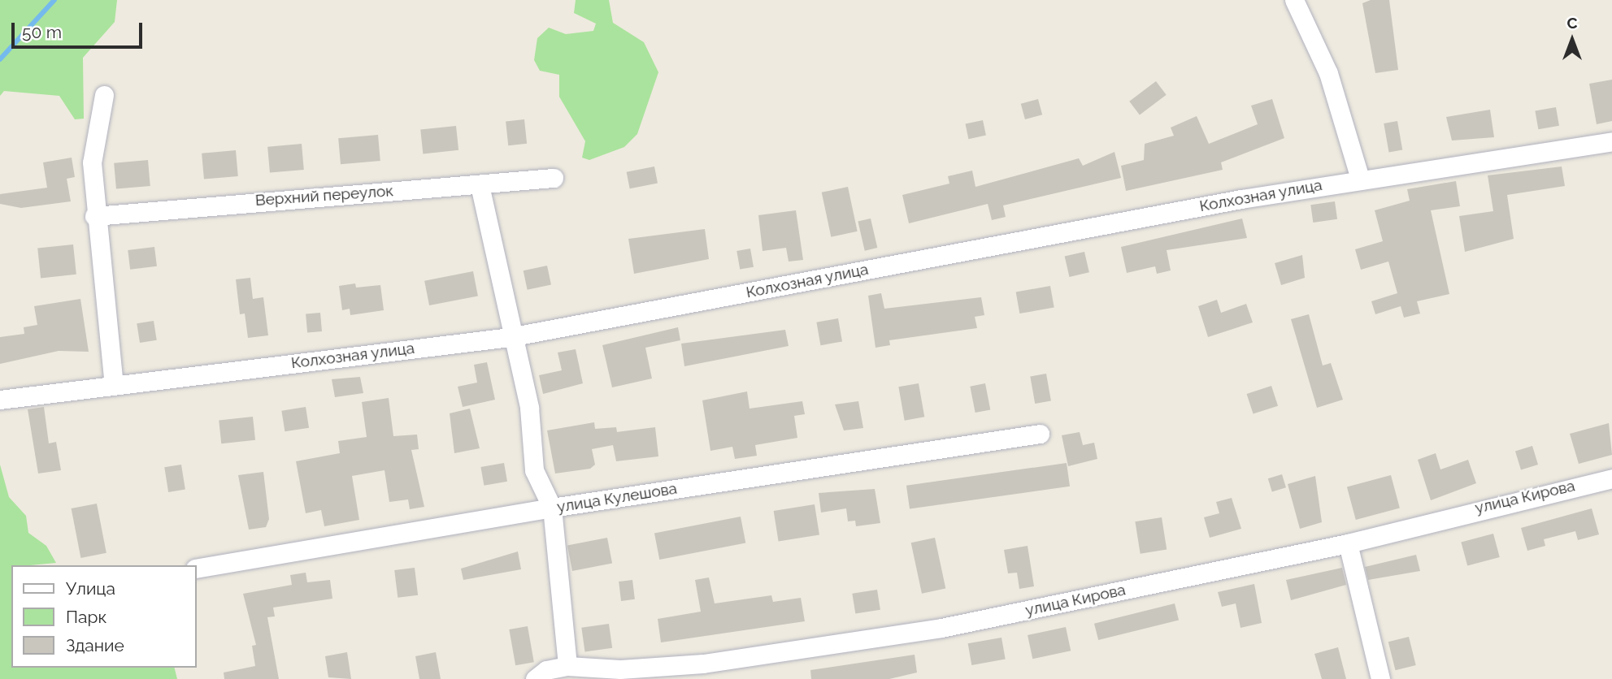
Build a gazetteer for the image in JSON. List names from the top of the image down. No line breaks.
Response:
{"streets":{"street":["Верхний переулок","Колхозная улица","улица Кирова","улица Кулешова"]},"legend":["Улица","Парк","Здание"],"scale_bar":"50 m","north":"top"}
